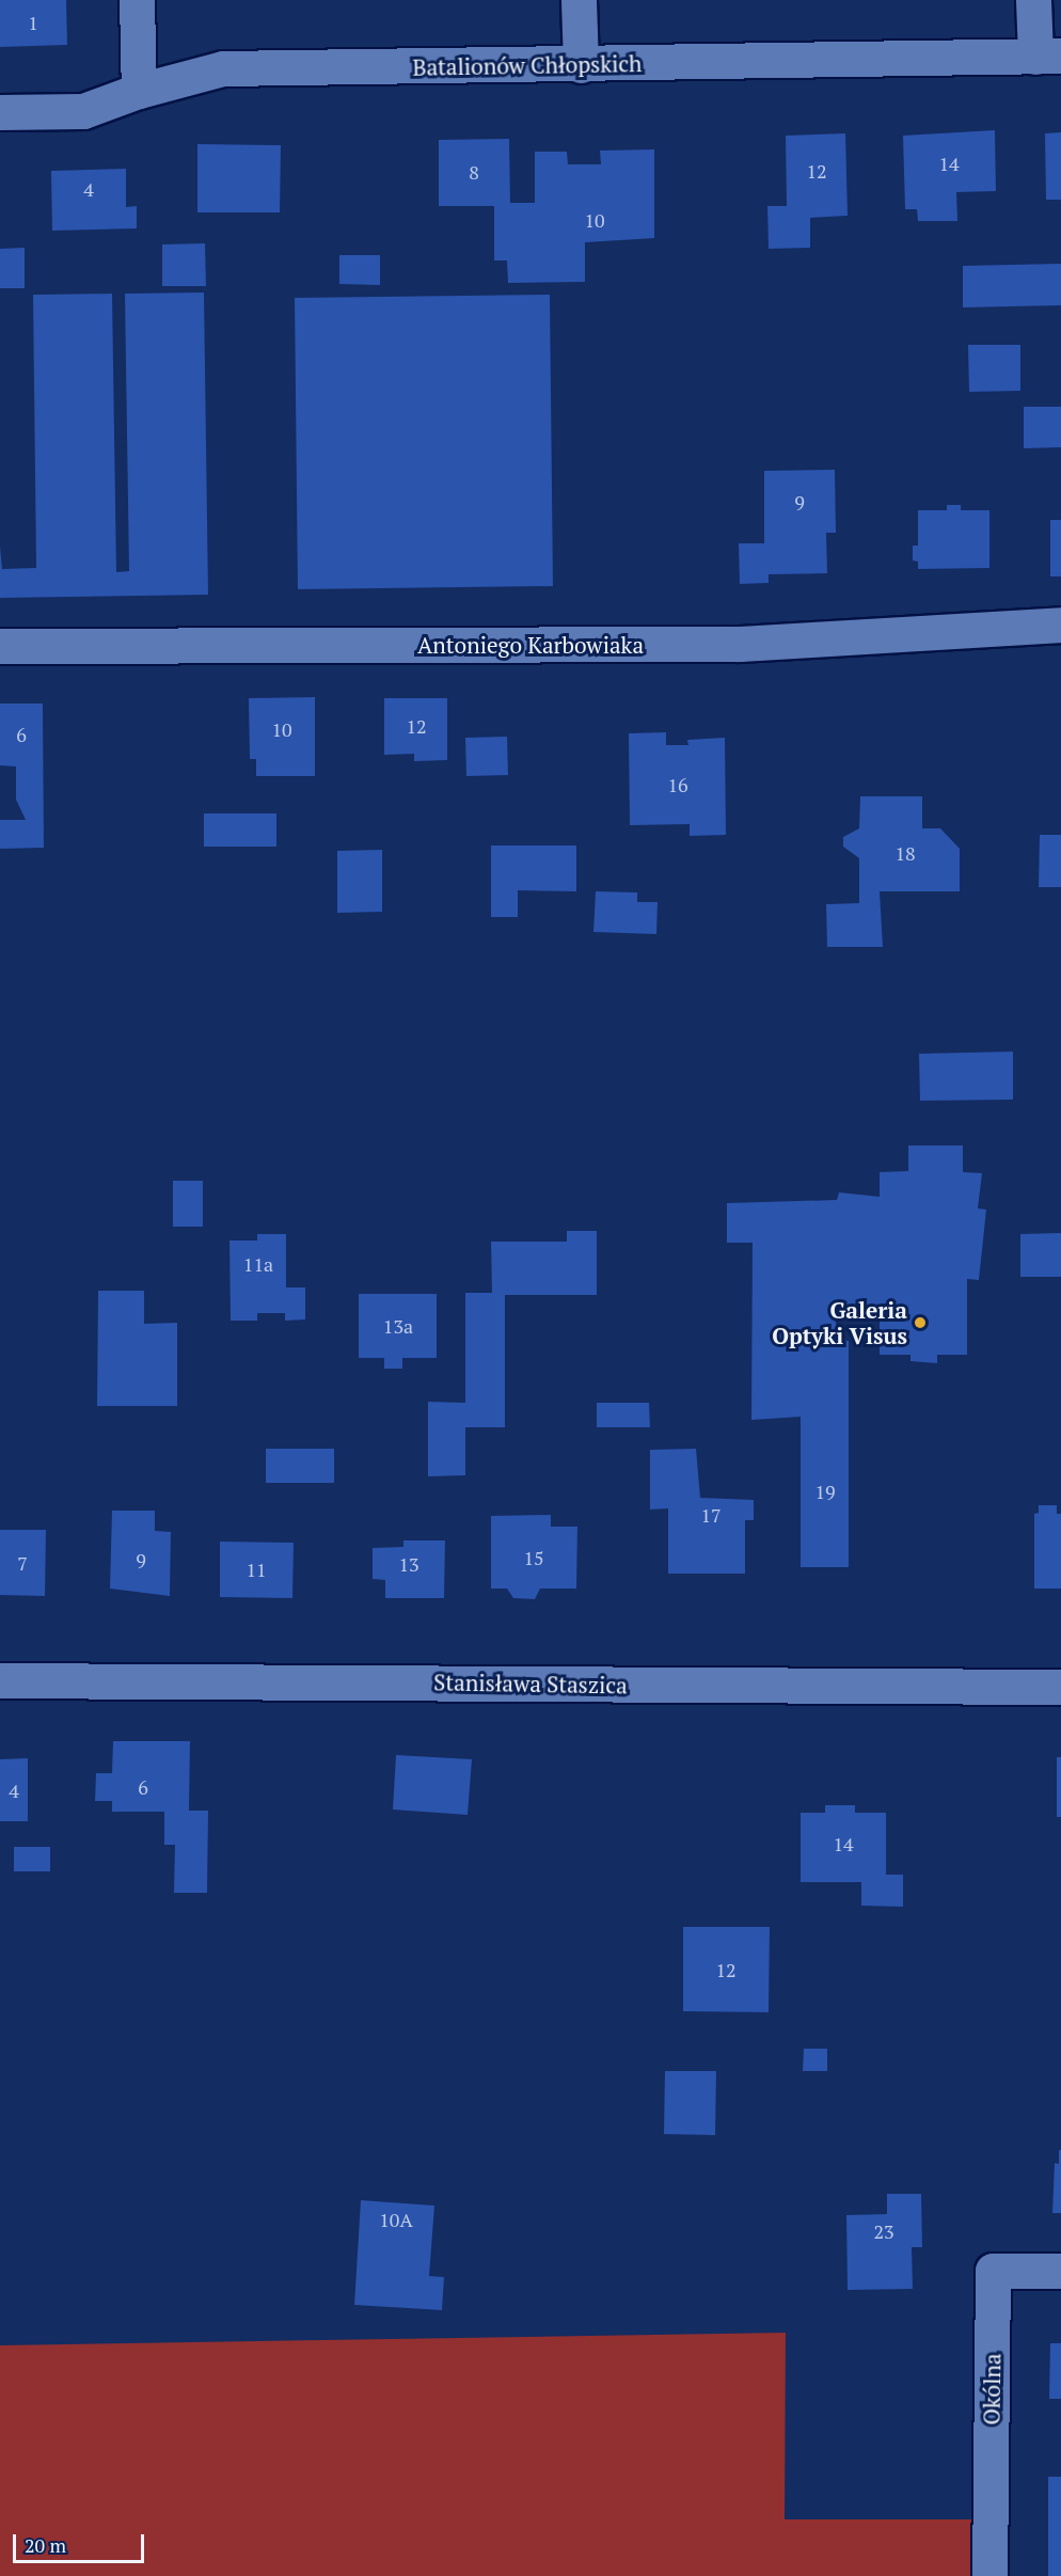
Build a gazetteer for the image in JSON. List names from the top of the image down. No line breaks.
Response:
{"streets":{"street":["Batalionów Chłopskich","Antoniego Karbowiaka","Stanisława Staszica","Okólna"]},"places":["Galeria Optyki Visus"],"house_numbers":["1","14","12","8","4","10","9","12","10","6","16","18","11a","13a","19","17","15","9","7","13","11","6","4","14","12","10A","23"],"scale_bar":"20 m"}
